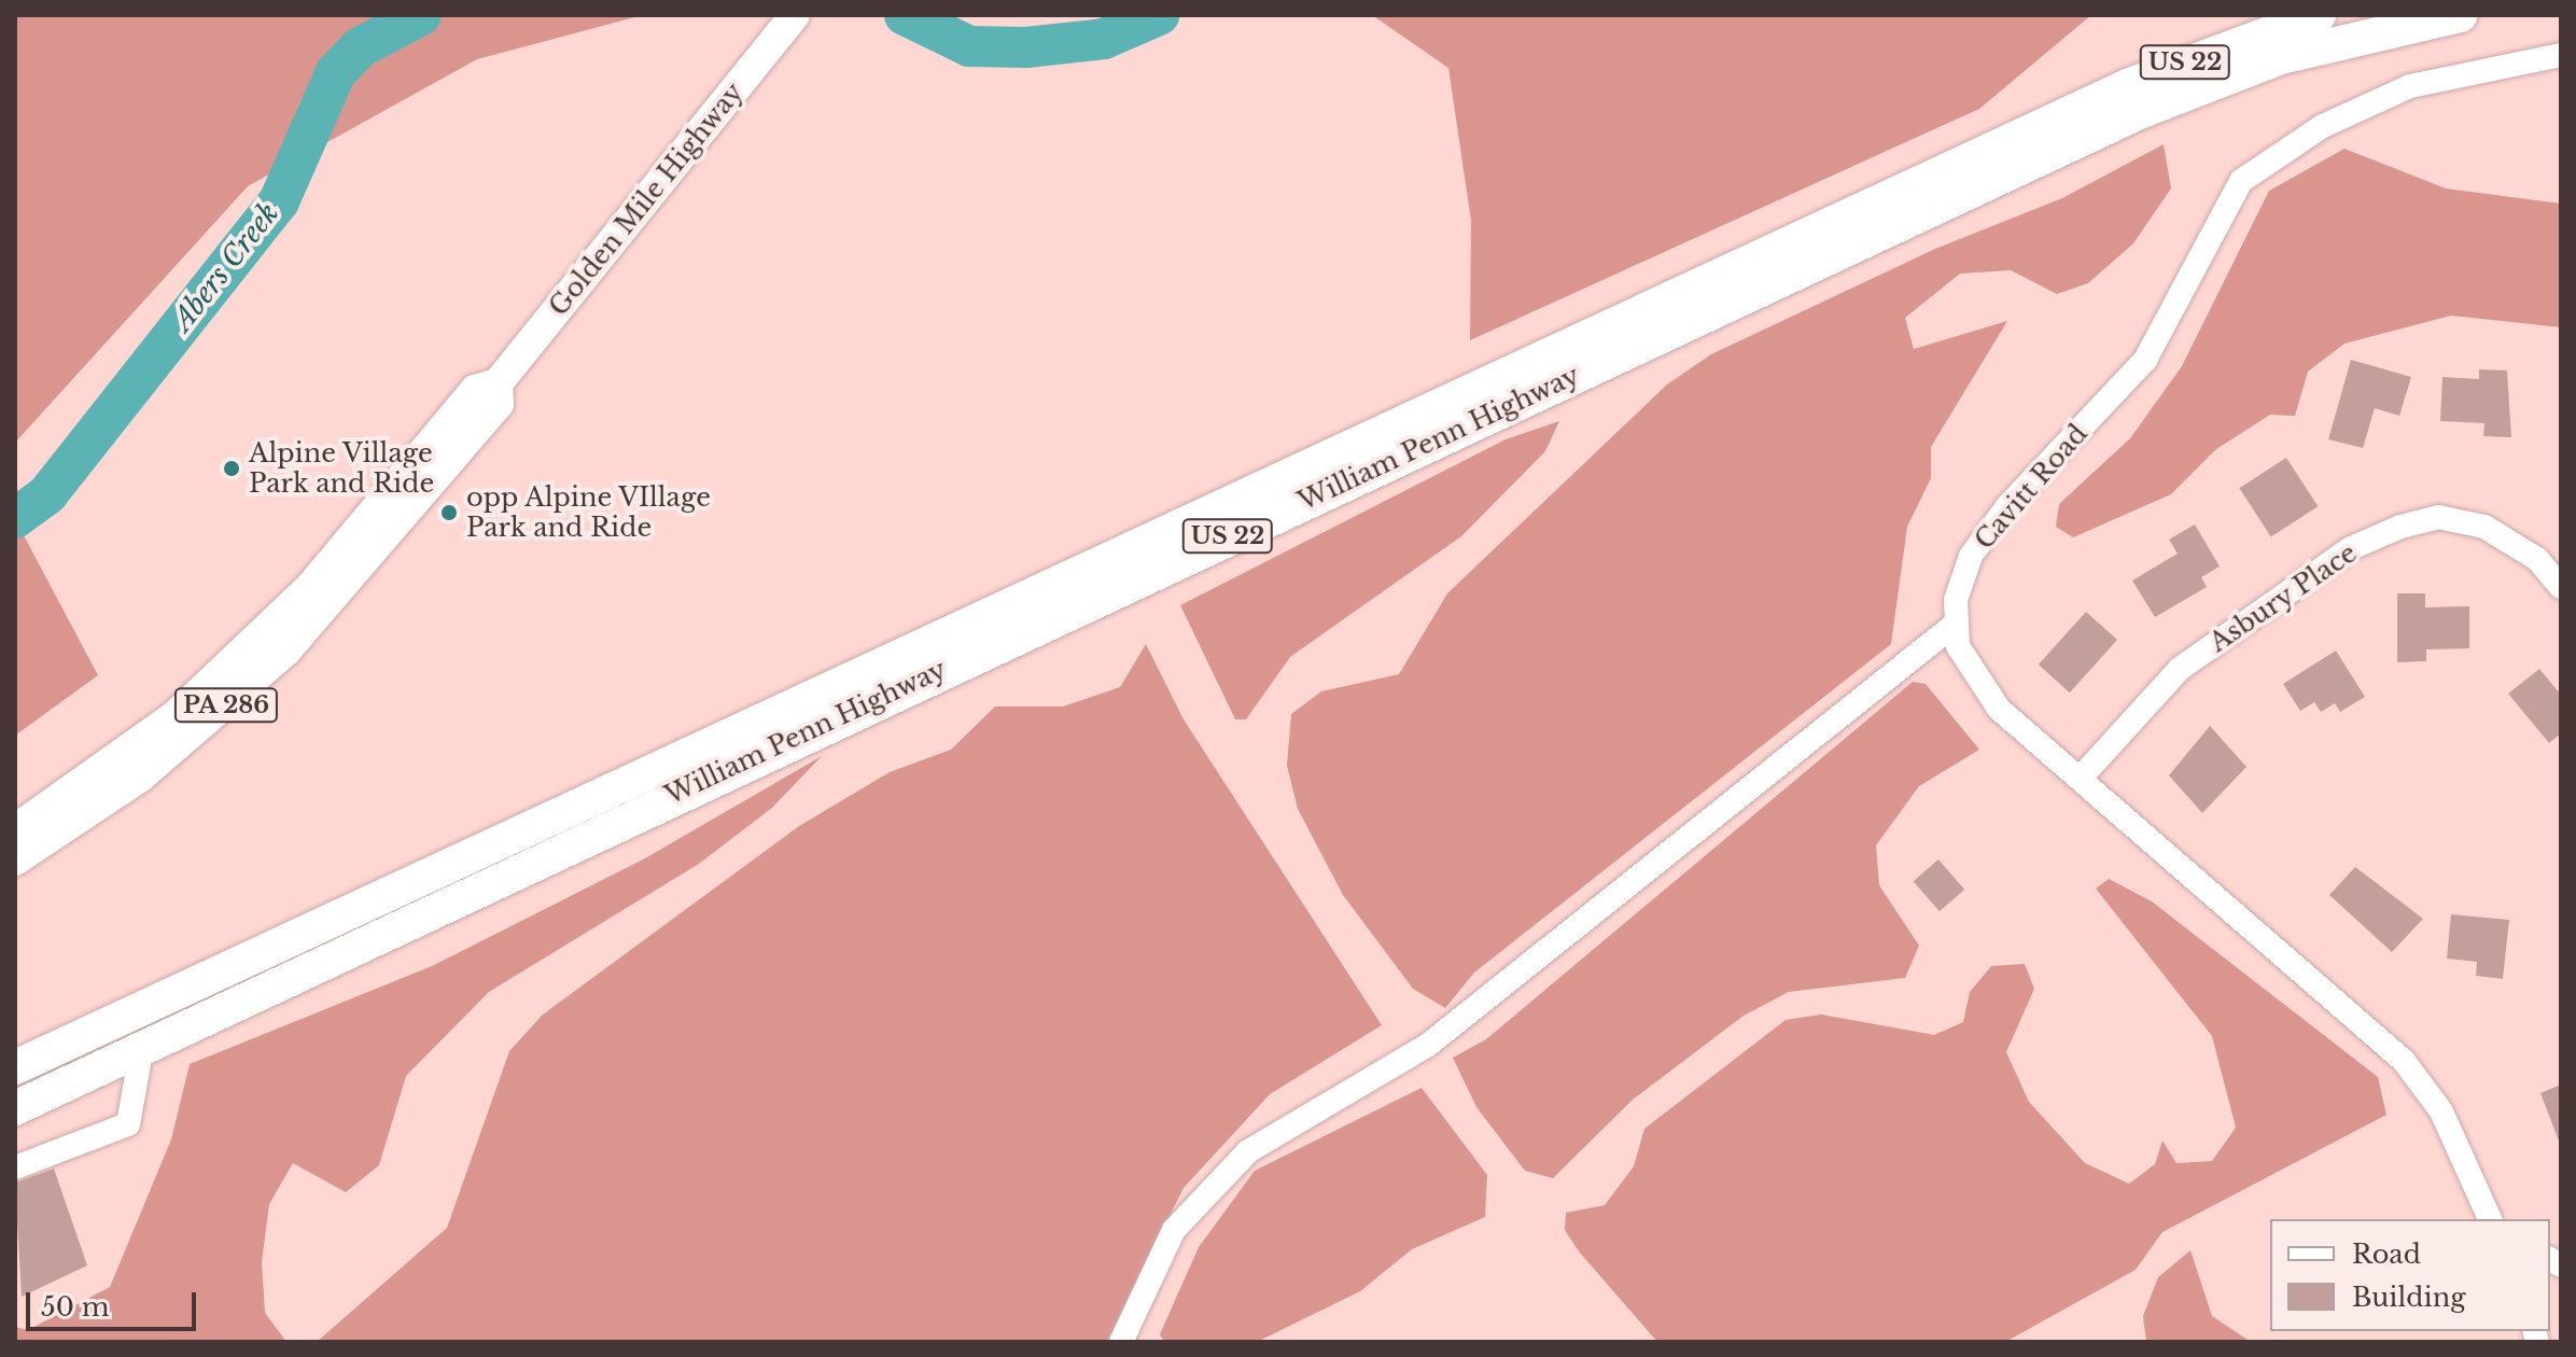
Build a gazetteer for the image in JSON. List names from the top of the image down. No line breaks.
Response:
{"streets":{"highway":["US 22","William Penn Highway"],"main road":["Golden Mile Highway","PA 286"],"street":["Cavitt Road","Asbury Place"]},"water":["Abers Creek"],"places":["Alpine Village Park and Ride","opp Alpine VIllage Park and Ride"],"legend":["Road","Building"],"scale_bar":"50 m"}
